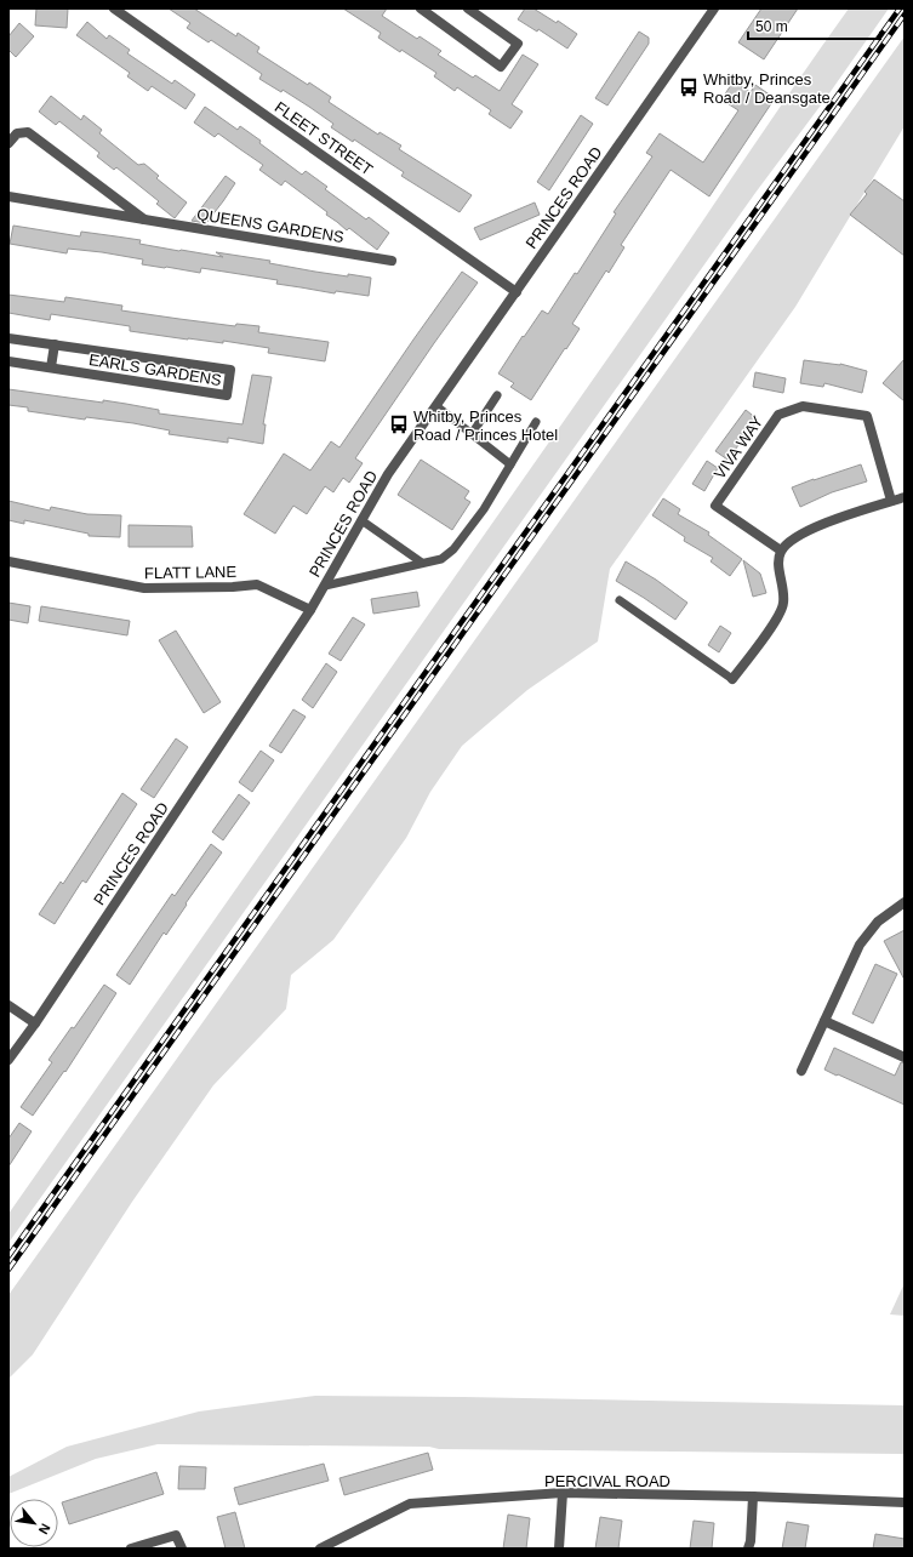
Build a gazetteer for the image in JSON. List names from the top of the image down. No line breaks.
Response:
{"streets":{"street":["FLEET STREET","PRINCES ROAD","QUEENS GARDENS","EARLS GARDENS","VIVA WAY","FLATT LANE","PERCIVAL ROAD"]},"crossings":[["FLEET STREET","PRINCES ROAD"],["PRINCES ROAD","FLATT LANE"]],"places":{"bus stop":["Whitby, Princes Road / Deansgate","Whitby, Princes Road / Princes Hotel"]},"scale_bar":"50 m","north":"bottom right"}
